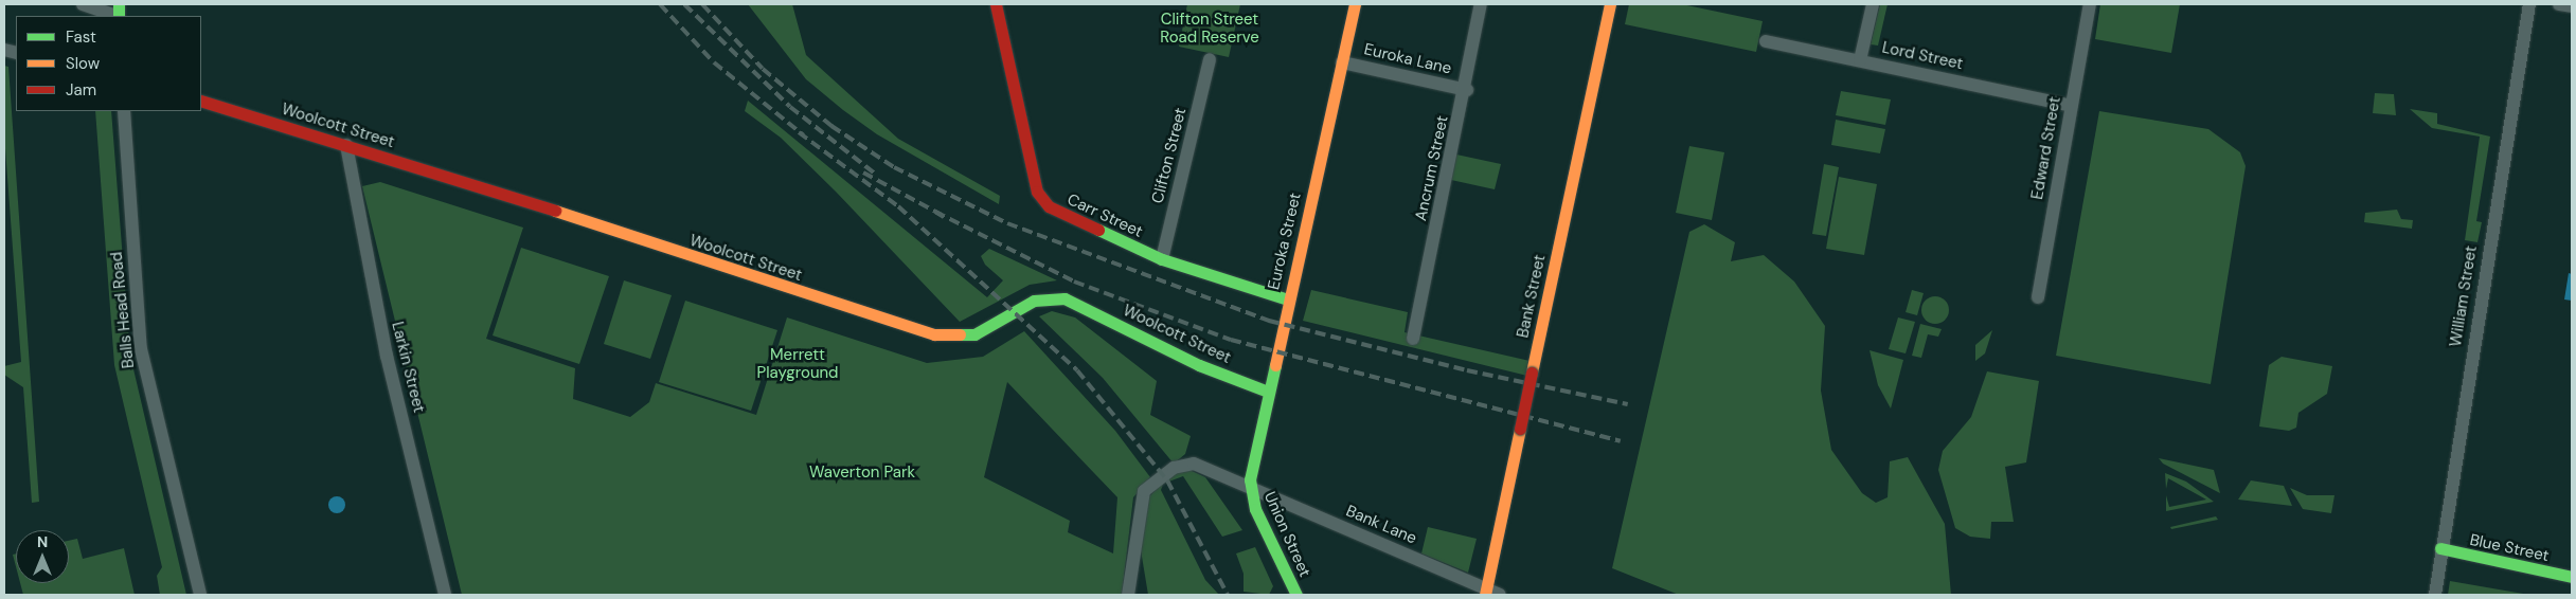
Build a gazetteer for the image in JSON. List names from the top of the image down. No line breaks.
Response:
{"streets":{"street":["Lord Street","Euroka Lane","Woolcott Street","Edward Street","Clifton Street","Ancrum Street","Carr Street","Euroka Street","Bank Street","William Street","Balls Head Road","Larkin Street","Bank Lane","Union Street","Blue Street"]},"crossings":[["Lord Street","Edward Street"],["Euroka Lane","Ancrum Street"],["Euroka Lane","Euroka Street"],["Woolcott Street","Euroka Street"],["Woolcott Street","Larkin Street"],["Clifton Street","Carr Street"],["Carr Street","Euroka Street"],["Euroka Street","Bank Lane"],["Euroka Street","Union Street"],["Bank Street","Bank Lane"],["William Street","Blue Street"],["Bank Lane","Union Street"]],"parks":["Clifton Street Road Reserve","Merrett Playground","Waverton Park"],"legend":["Fast","Slow","Jam"],"north":"top"}
